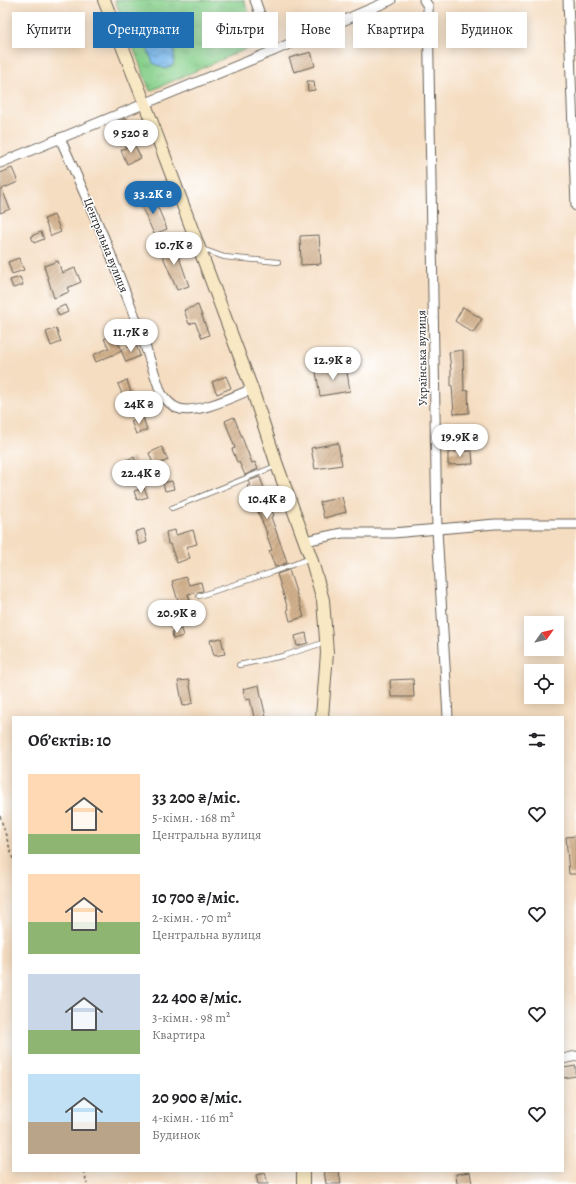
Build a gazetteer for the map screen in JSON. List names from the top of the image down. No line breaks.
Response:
{"streets":{"street":["Центральна вулиця","Українська вулиця"]},"north":"top right","page":{"chip":["Купити","Орендувати","Фільтри","Нове","Квартира","Будинок"],"price":["9 520 ₴","33.2K ₴","10.7K ₴","11.7K ₴","12.9K ₴","24K ₴","19.9K ₴","22.4K ₴","10.4K ₴","20.9K ₴"],"heading":"Об’єктів: 10","list":[{"name":"33 200 ₴/міс.","note":"5-кімн. · 168 m² · Центральна вулиця"},{"name":"10 700 ₴/міс.","note":"2-кімн. · 70 m² · Центральна вулиця"},{"name":"22 400 ₴/міс.","note":"3-кімн. · 98 m² · Квартира"},{"name":"20 900 ₴/міс.","note":"4-кімн. · 116 m² · Будинок"}]}}
